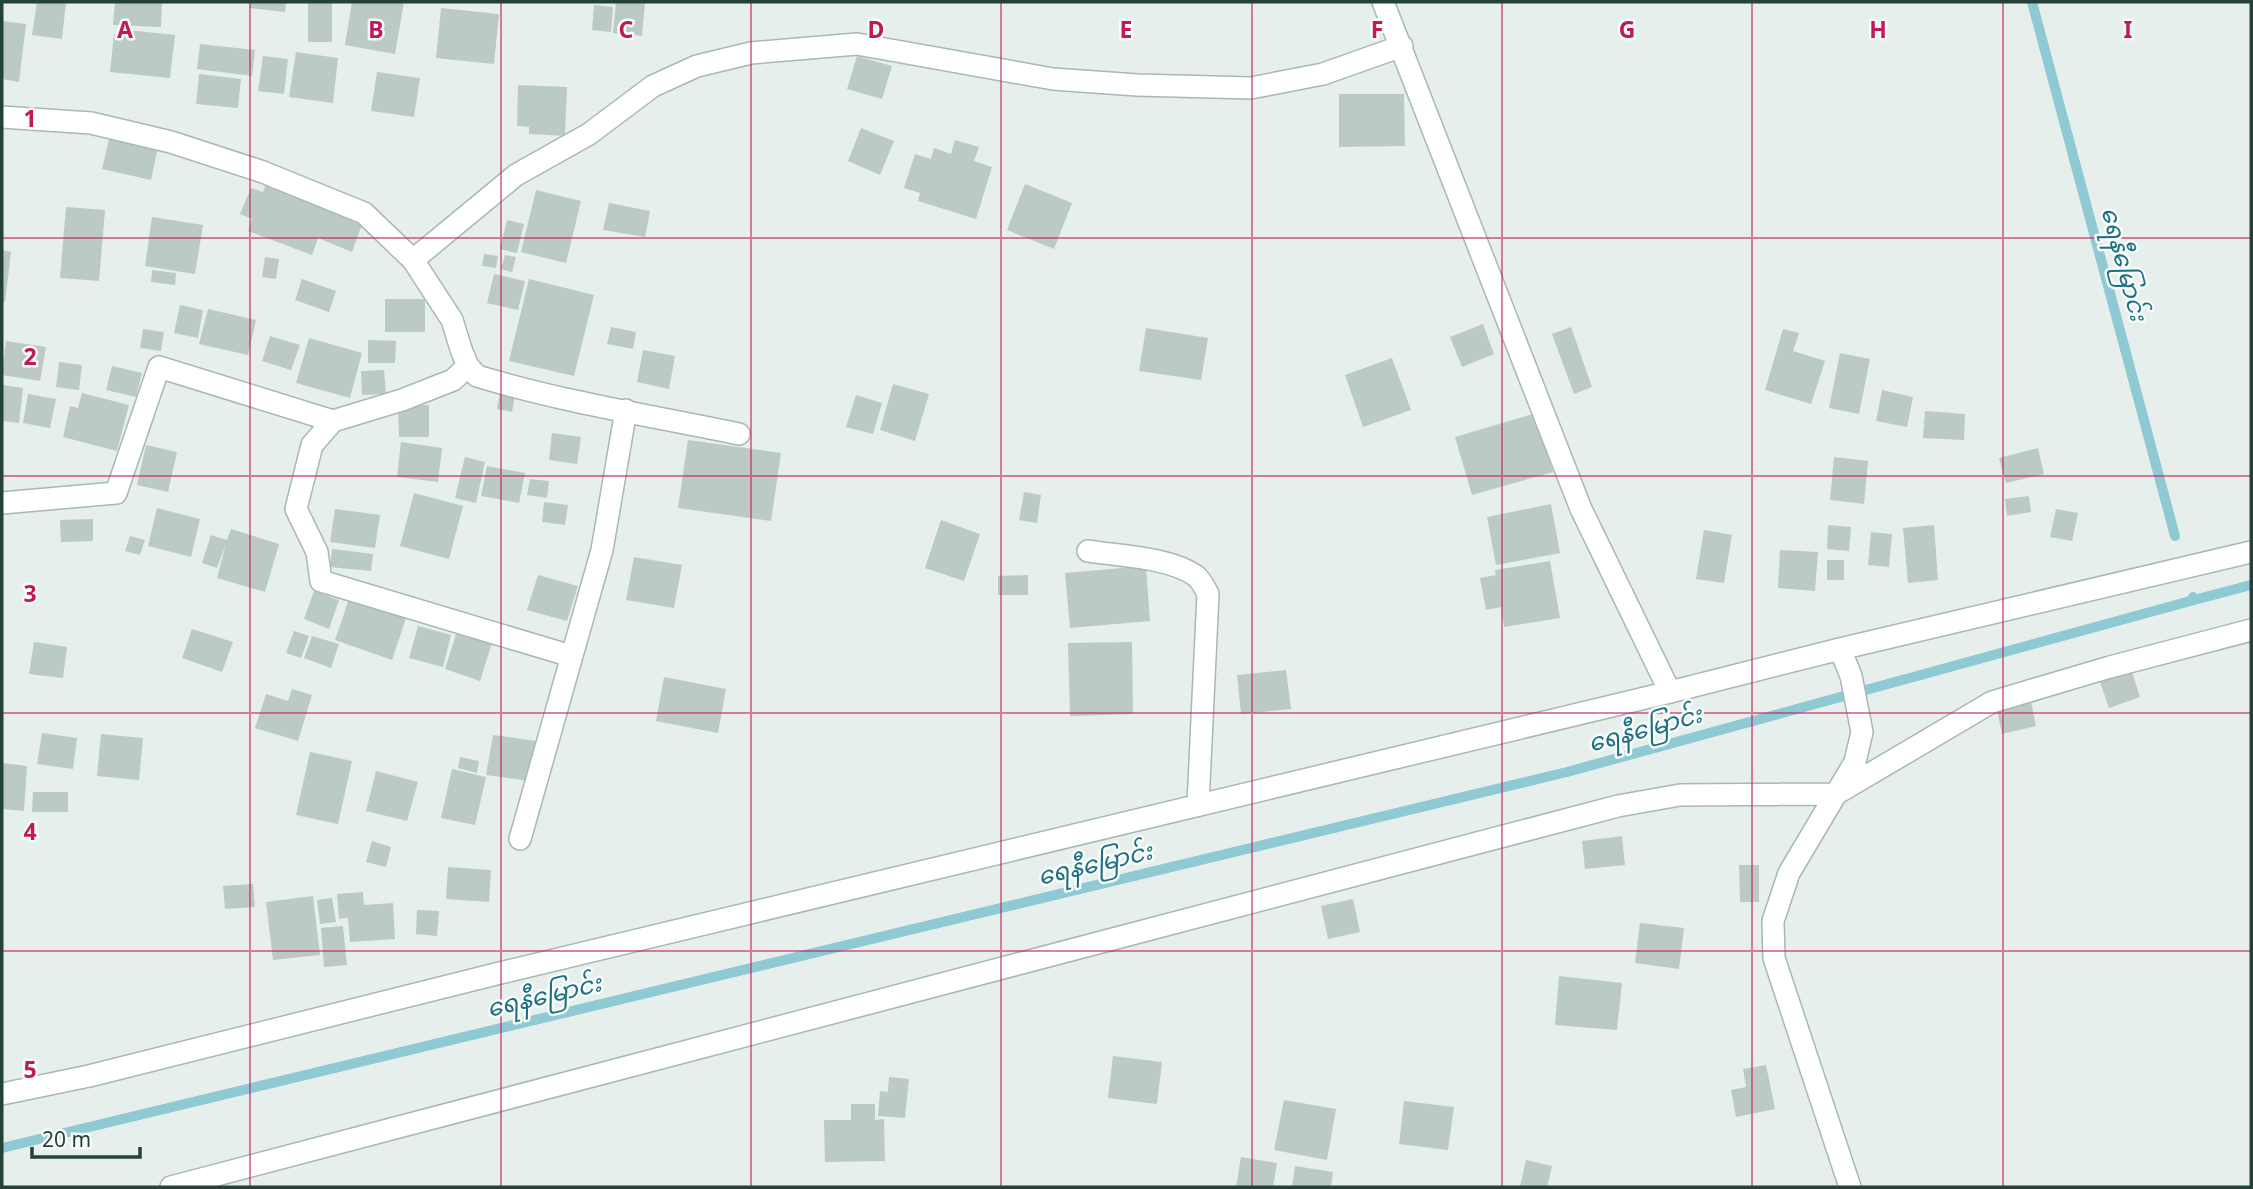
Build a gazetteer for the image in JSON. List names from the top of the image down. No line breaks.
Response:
{"water":["ရေနီမြောင်း"],"scale_bar":"20 m","grid":{"columns":["A","B","C","D","E","F","G","H","I"],"rows":["1","2","3","4","5"]}}
